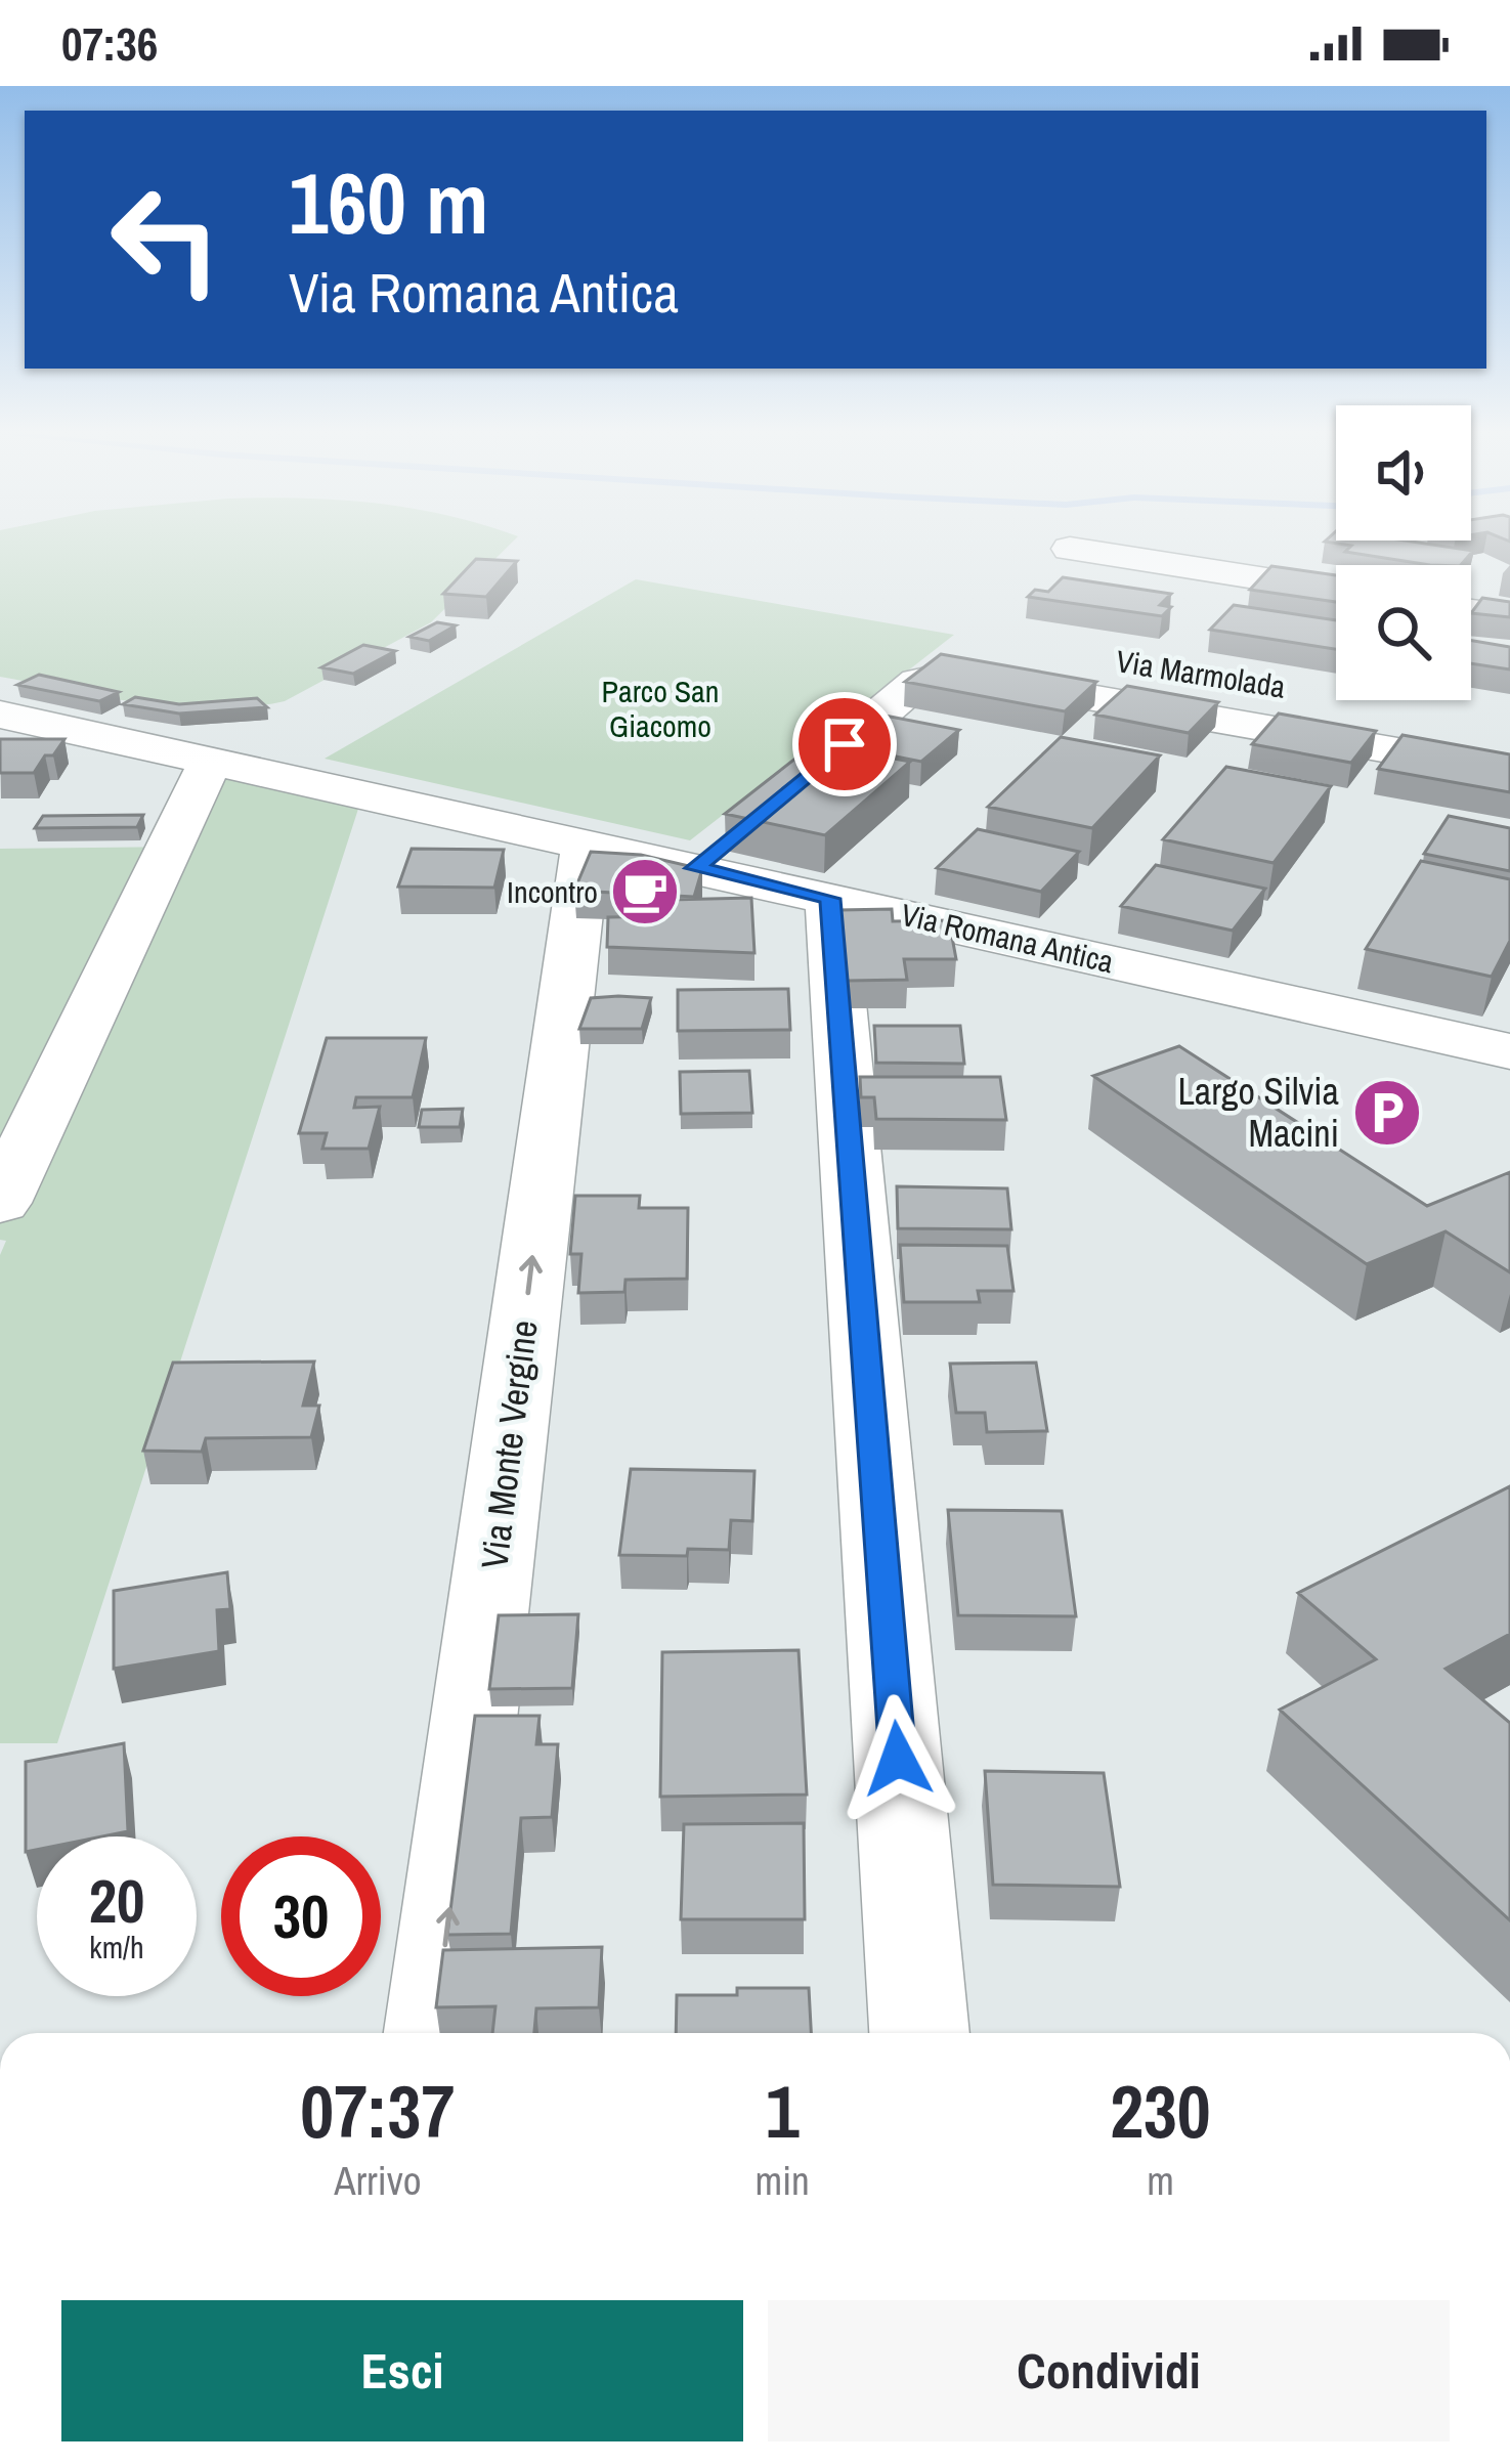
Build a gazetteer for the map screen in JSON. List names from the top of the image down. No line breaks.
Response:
{"streets":{"street":["Via Romana Antica","Via Monte Vergine"]},"crossings":[["Via Romana Antica","Via Monte Vergine"]],"parks":["Parco San Giacomo"],"places":{"cafe":["Incontro"],"parking":["Largo Silvia Macini"]},"page":{"status":"07:36","turn":["160 m","Via Romana Antica"],"speed":"20 km/h","limit":"30","eta":["07:37","Arrivo","1","min","230","m"],"buttons":["Esci","Condividi"]}}
